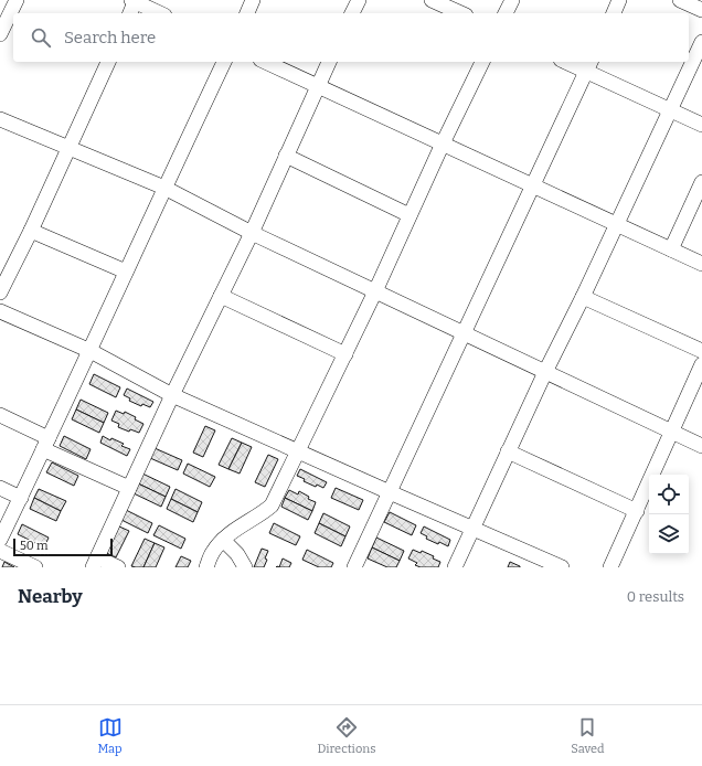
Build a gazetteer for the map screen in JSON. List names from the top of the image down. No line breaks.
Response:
{"scale_bar":"50 m","page":{"search":"Search here","scale":"50 m","heading":["Nearby","0 results"],"nav":["Map","Directions","Saved"]}}
